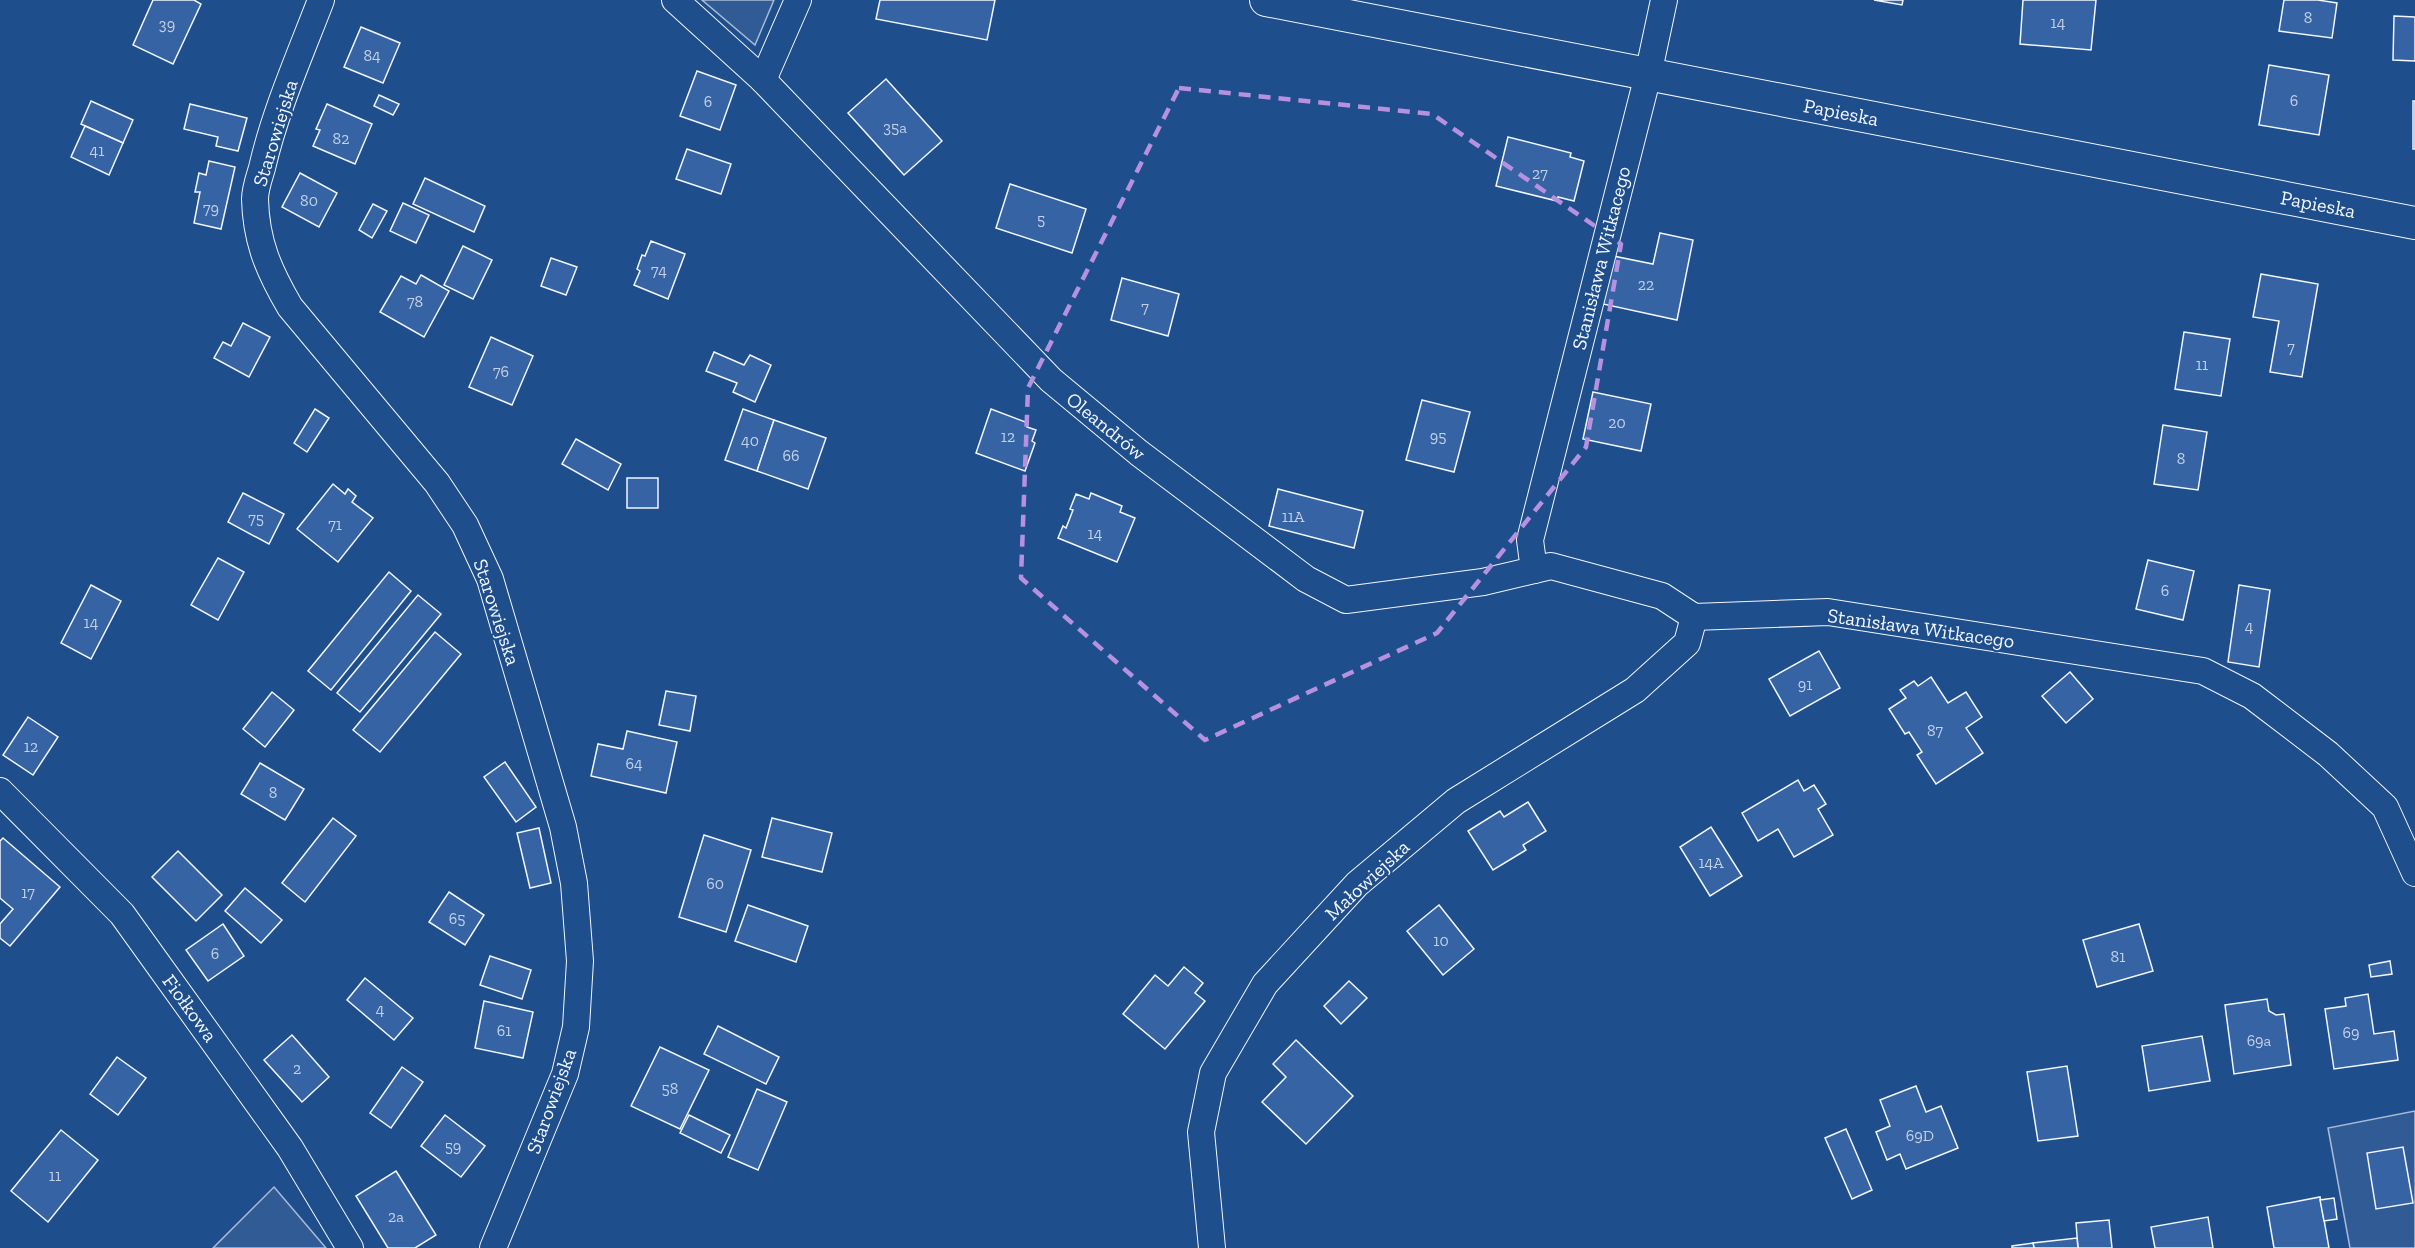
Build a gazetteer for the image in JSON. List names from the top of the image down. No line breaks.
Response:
{"streets":{"street":["Papieska","Starowiejska","Stanisława Witkacego","Oleandrów","Małowiejska","Fiołkowa"]},"crossings":[["Papieska","Stanisława Witkacego"],["Stanisława Witkacego","Oleandrów"],["Stanisława Witkacego","Małowiejska"]],"house_numbers":["8","14","39","84","6","6","35a","82","41","27","80","79","5","74","22","78","7","7","11","76","20","12","95","40","66","8","11A","75","71","14","6","14","4","91","87","12","64","8","14A","60","17","65","10","6","81","4","61","69","69a","2","58","69D","59","11","2a"]}
